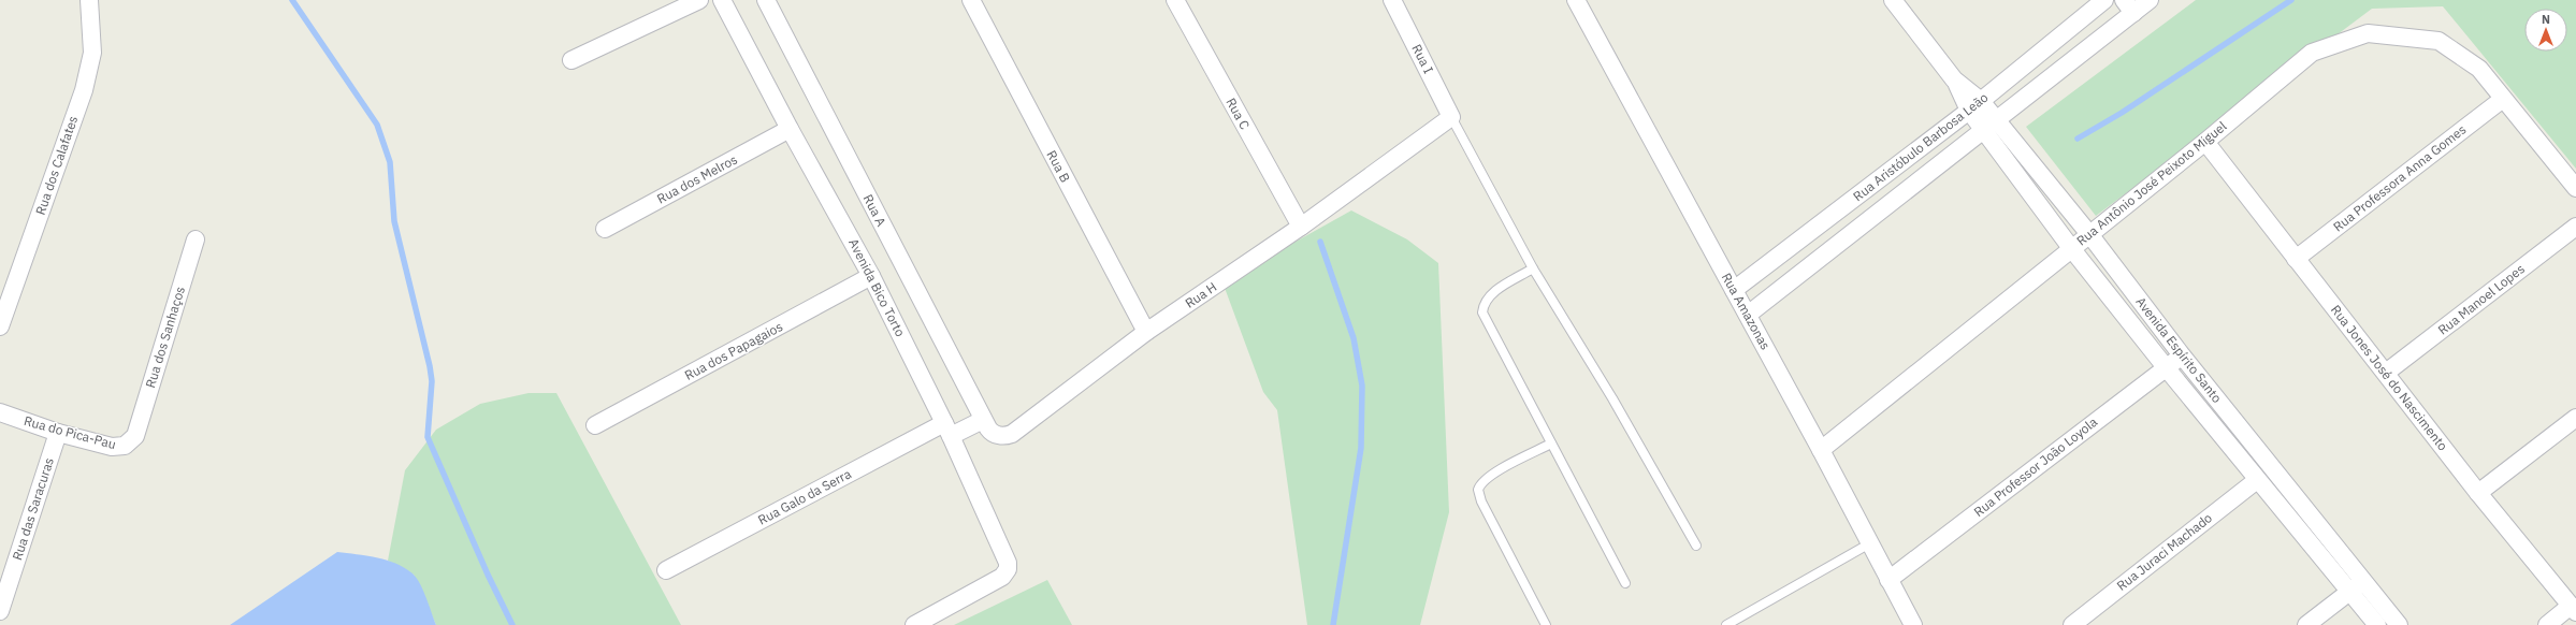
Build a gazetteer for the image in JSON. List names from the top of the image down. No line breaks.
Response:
{"streets":{"street":["Rua I","Rua C","Rua Aristóbulo Barbosa Leão","Rua dos Calafates","Rua B","Rua Professora Anna Gomes","Rua dos Melros","Rua Antônio José Peixoto Miguel","Rua A","Avenida Bico Torto","Rua H","Rua Manoel Lopes","Rua Amazonas","Rua dos Sanhaços","Avenida Espírito Santo","Rua dos Papagaios","Rua Jones José do Nascimento","Rua do Pica-Pau","Rua Professor João Loyola","Rua Galo da Serra","Rua das Saracuras","Rua Juraci Machado"]},"crossings":[["Rua I","Rua H"],["Rua C","Rua H"],["Rua Aristóbulo Barbosa Leão","Rua Amazonas"],["Rua Aristóbulo Barbosa Leão","Avenida Espírito Santo"],["Rua B","Rua H"],["Rua Professora Anna Gomes","Rua Antônio José Peixoto Miguel"],["Rua Professora Anna Gomes","Rua Jones José do Nascimento"],["Rua dos Melros","Avenida Bico Torto"],["Rua Antônio José Peixoto Miguel","Rua Amazonas"],["Rua Antônio José Peixoto Miguel","Avenida Espírito Santo"],["Rua Antônio José Peixoto Miguel","Rua Jones José do Nascimento"],["Rua A","Rua H"],["Avenida Bico Torto","Rua dos Papagaios"],["Avenida Bico Torto","Rua Galo da Serra"],["Rua Manoel Lopes","Rua Jones José do Nascimento"],["Rua Amazonas","Rua Professor João Loyola"],["Rua dos Sanhaços","Rua do Pica-Pau"],["Avenida Espírito Santo","Rua Professor João Loyola"],["Avenida Espírito Santo","Rua Juraci Machado"],["Rua do Pica-Pau","Rua das Saracuras"]],"north":"top"}
